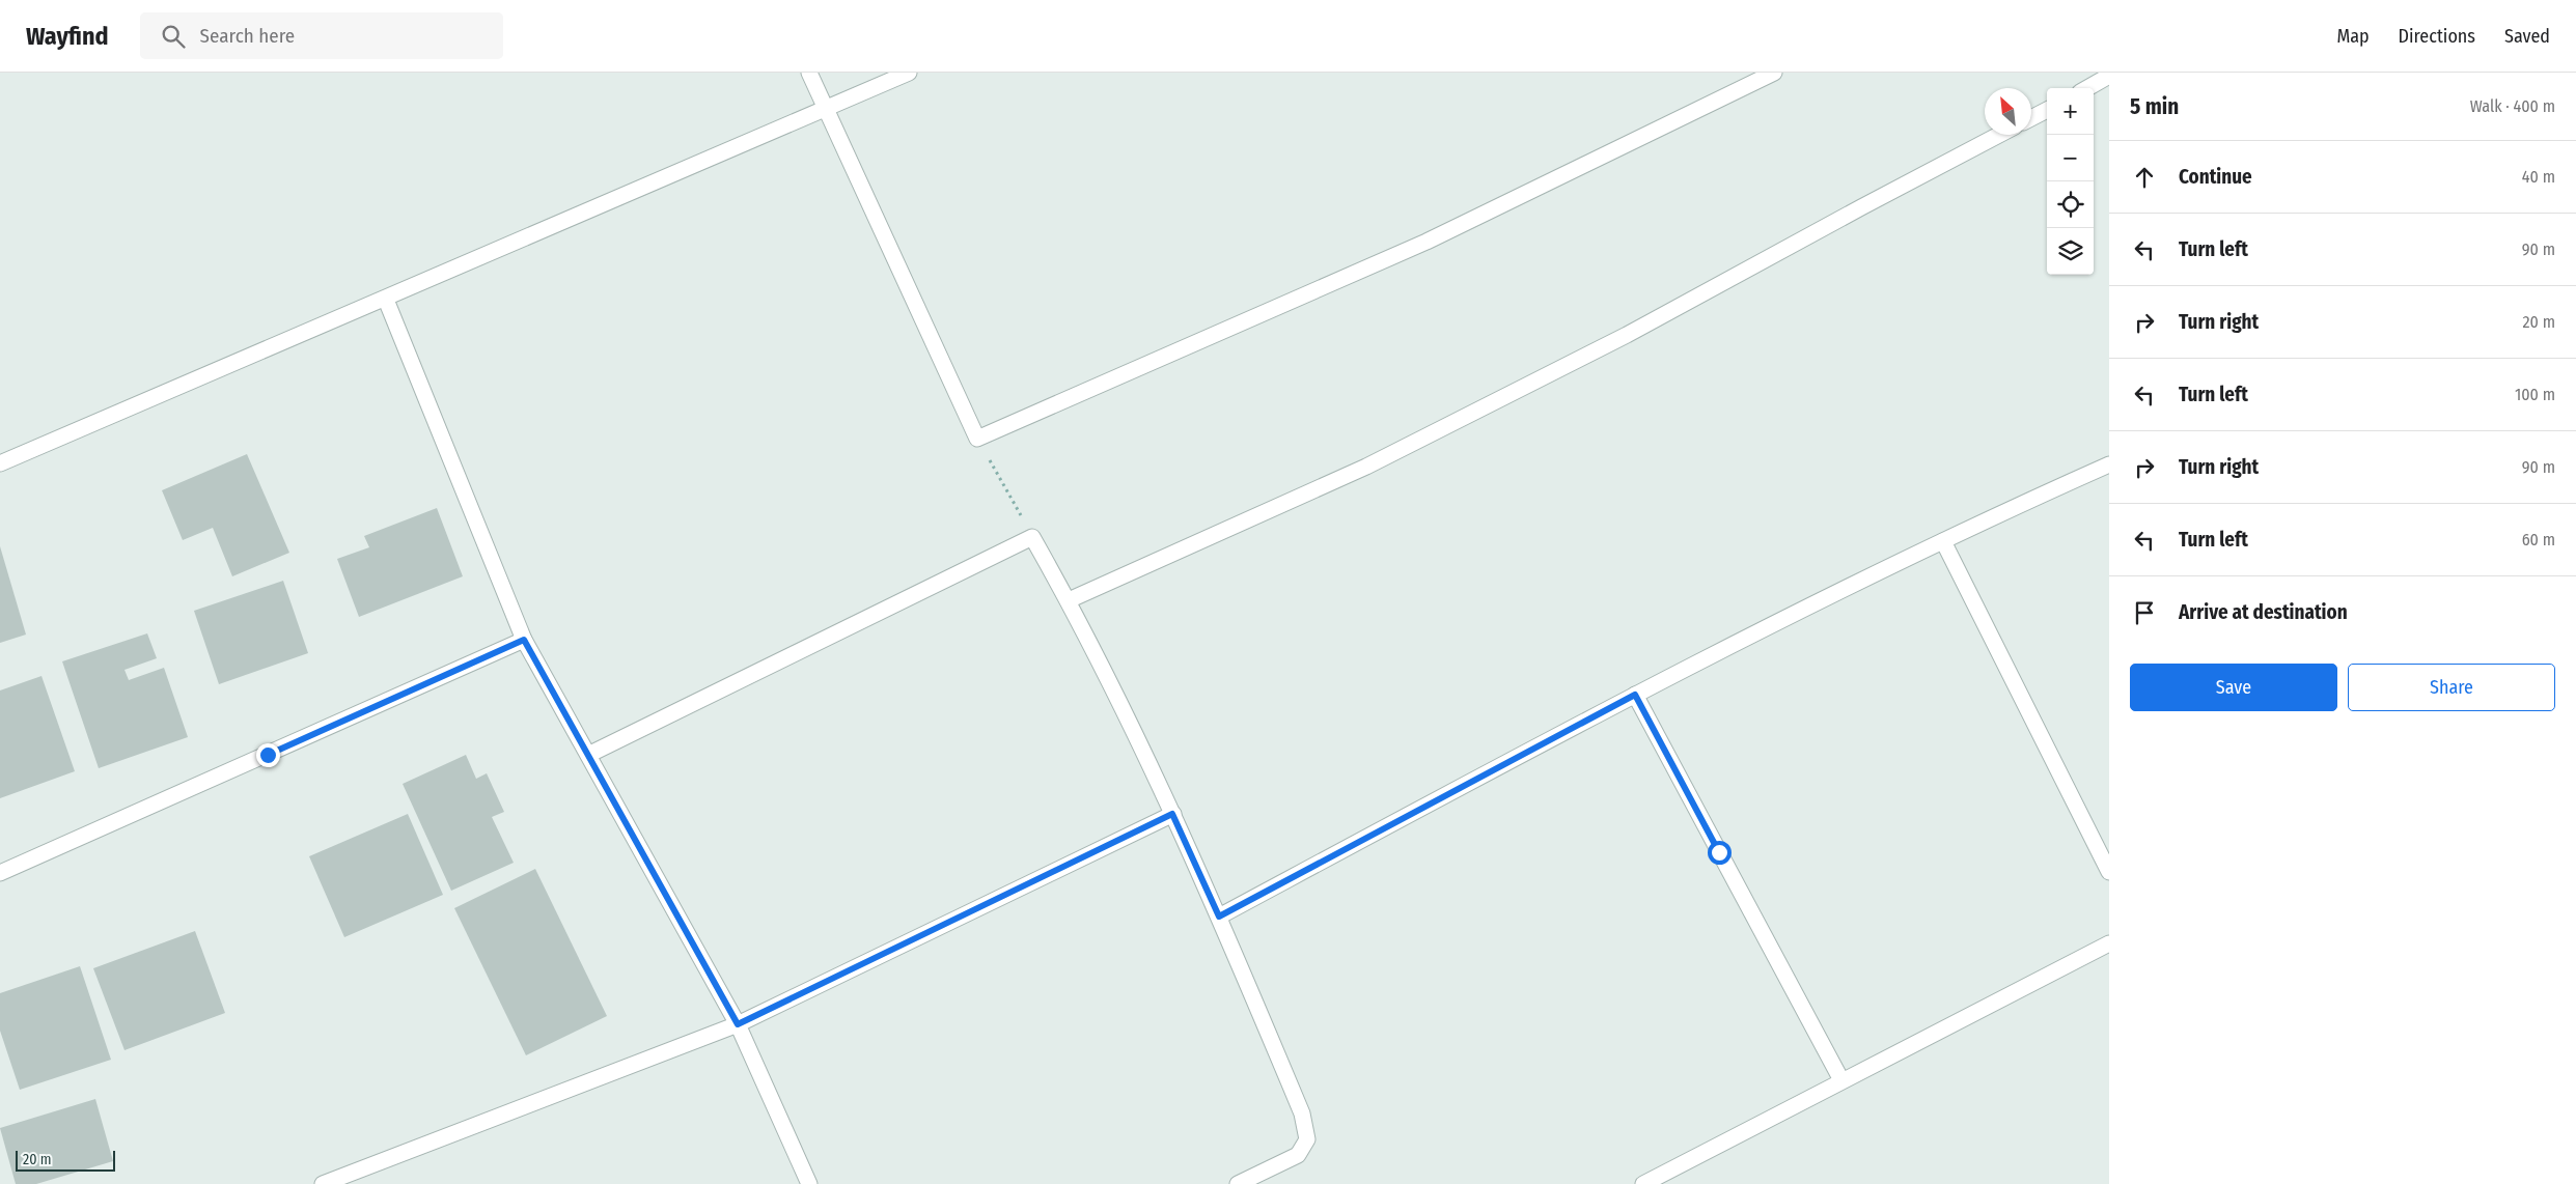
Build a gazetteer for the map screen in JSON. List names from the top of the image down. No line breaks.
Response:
{"scale_bar":"20 m","north":"top left","page":{"header":"Wayfind","search":"Search here","nav":["Map","Directions","Saved"],"heading":["5 min","Walk · 400 m"],"map_buttons":["+","−"],"list":[["Continue","40 m"],["Turn left","90 m"],["Turn right","20 m"],["Turn left","100 m"],["Turn right","90 m"],["Turn left","60 m"],"Arrive at destination"],"buttons":["Save","Share"],"scale":"20 m"}}
